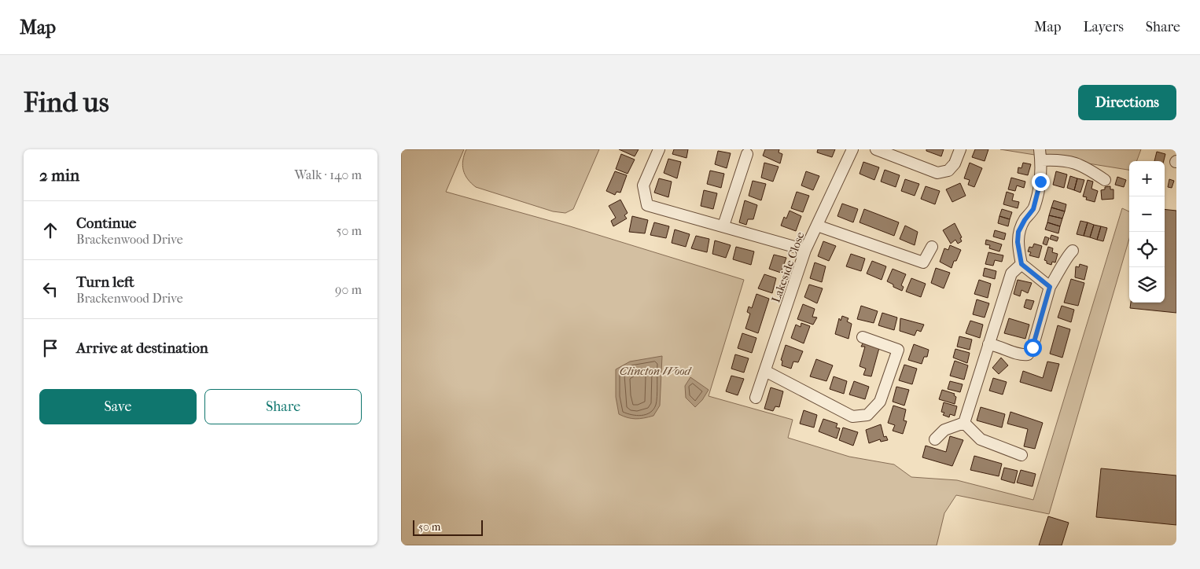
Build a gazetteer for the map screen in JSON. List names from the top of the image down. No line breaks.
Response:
{"streets":{"street":["Lakeside Close"]},"parks":["Clincton Wood"],"scale_bar":"50 m","page":{"header":"Map","nav":["Map","Layers","Share"],"buttons":["Directions",["Save","Share"]],"title":"Find us","heading":["2 min","Walk · 140 m"],"map_buttons":["+","−"],"list":[["Continue","Brackenwood Drive","50 m"],["Turn left","Brackenwood Drive","90 m"],"Arrive at destination"],"scale":"50 m"}}
